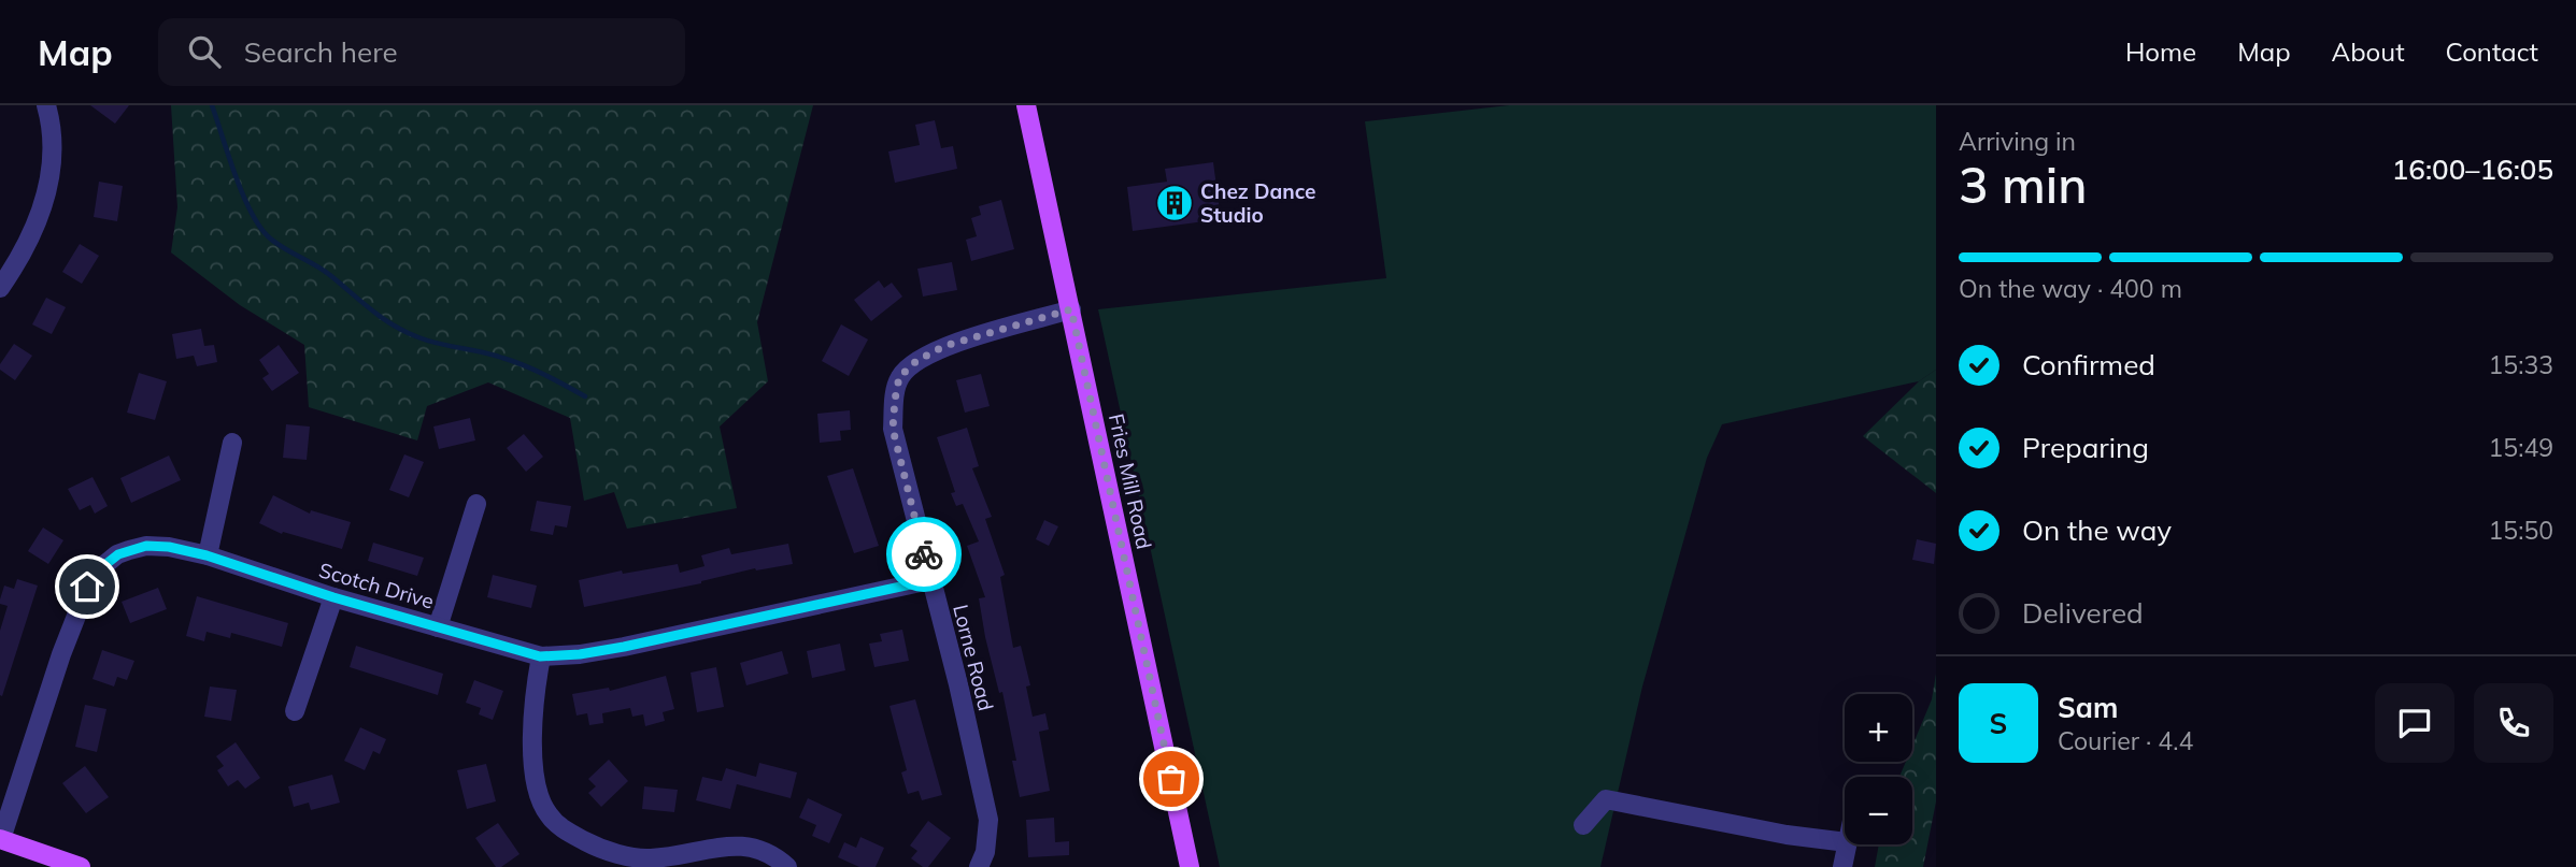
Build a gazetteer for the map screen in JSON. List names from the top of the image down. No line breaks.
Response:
{"streets":{"main road":["Fries Mill Road"],"street":["Scotch Drive","Lorne Road"]},"crossings":[["Fries Mill Road","Lorne Road"],["Scotch Drive","Lorne Road"]],"places":{"building":["Chez Dance Studio"]},"page":{"header":"Map","search":"Search here","nav":["Home","Map","About","Contact"],"heading":["3 min","Arriving in","16:00–16:05"],"panel":["Sam","Courier · 4.4"],"bar":"On the way · 400 m","list":[["Confirmed","15:33"],["Preparing","15:49"],["On the way","15:50"],"Delivered"],"round":"S","map_buttons":["+","−"]}}
